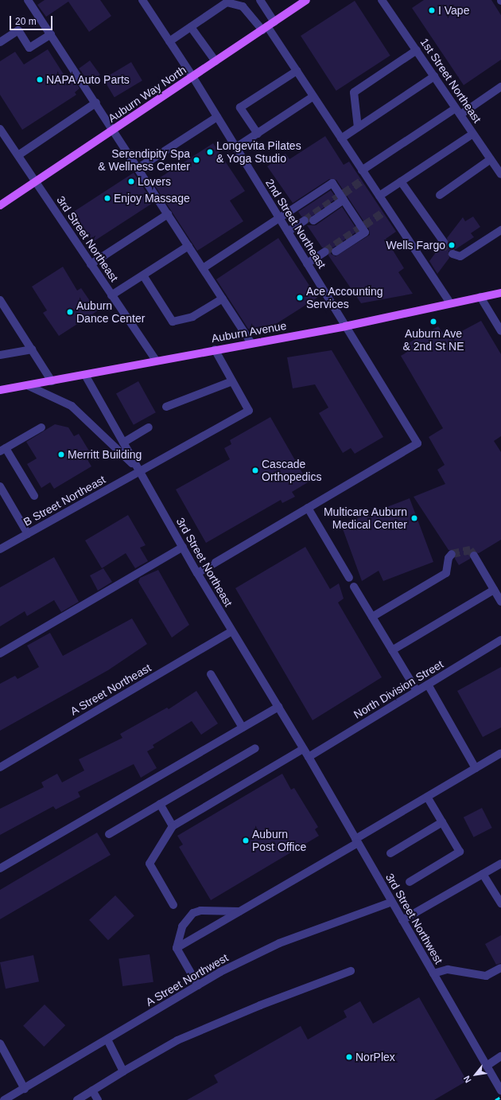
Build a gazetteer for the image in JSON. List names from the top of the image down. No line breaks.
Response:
{"streets":{"main road":["Auburn Way North","Auburn Avenue"],"street":["1st Street Northeast","2nd Street Northeast","3rd Street Northeast","B Street Northeast","A Street Northeast","North Division Street","3rd Street Northwest","A Street Northwest"]},"crossings":[["Auburn Way North","2nd Street Northeast"],["Auburn Way North","3rd Street Northeast"],["2nd Street Northeast","Auburn Avenue"],["3rd Street Northeast","Auburn Avenue"],["3rd Street Northeast","B Street Northeast"],["3rd Street Northeast","A Street Northeast"],["3rd Street Northeast","North Division Street"],["3rd Street Northeast","3rd Street Northwest"],["North Division Street","3rd Street Northwest"],["3rd Street Northwest","A Street Northwest"]],"places":["I Vape","NAPA Auto Parts","Longevita Pilates & Yoga Studio","Serendipity Spa & Wellness Center","Lovers","Enjoy Massage","Wells Fargo","Ace Accounting Services","Auburn Dance Center","Auburn Ave & 2nd St NE","Merritt Building","Cascade Orthopedics","Multicare Auburn Medical Center","Auburn Post Office","NorPlex"],"scale_bar":"20 m","north":"bottom left"}
